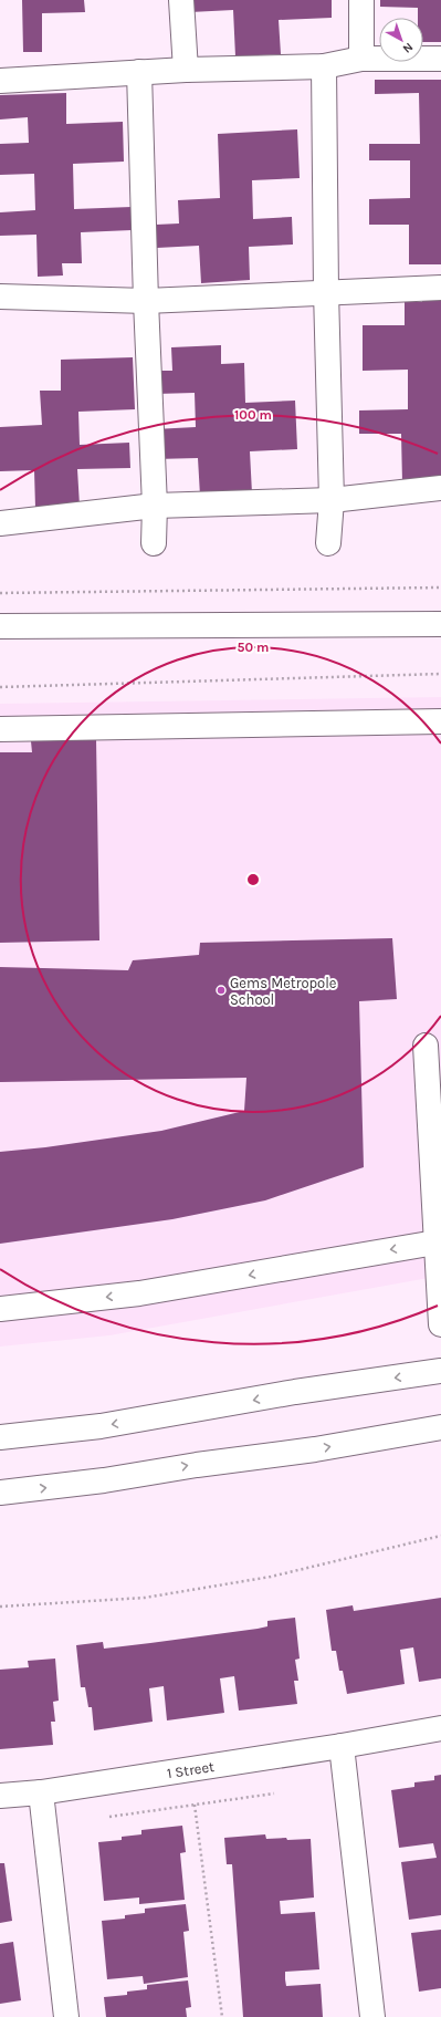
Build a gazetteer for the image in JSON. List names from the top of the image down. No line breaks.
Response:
{"streets":{"street":["1 Street"]},"places":["Gems Metropole School"],"north":"bottom right","rings":["100 m","50 m"]}
